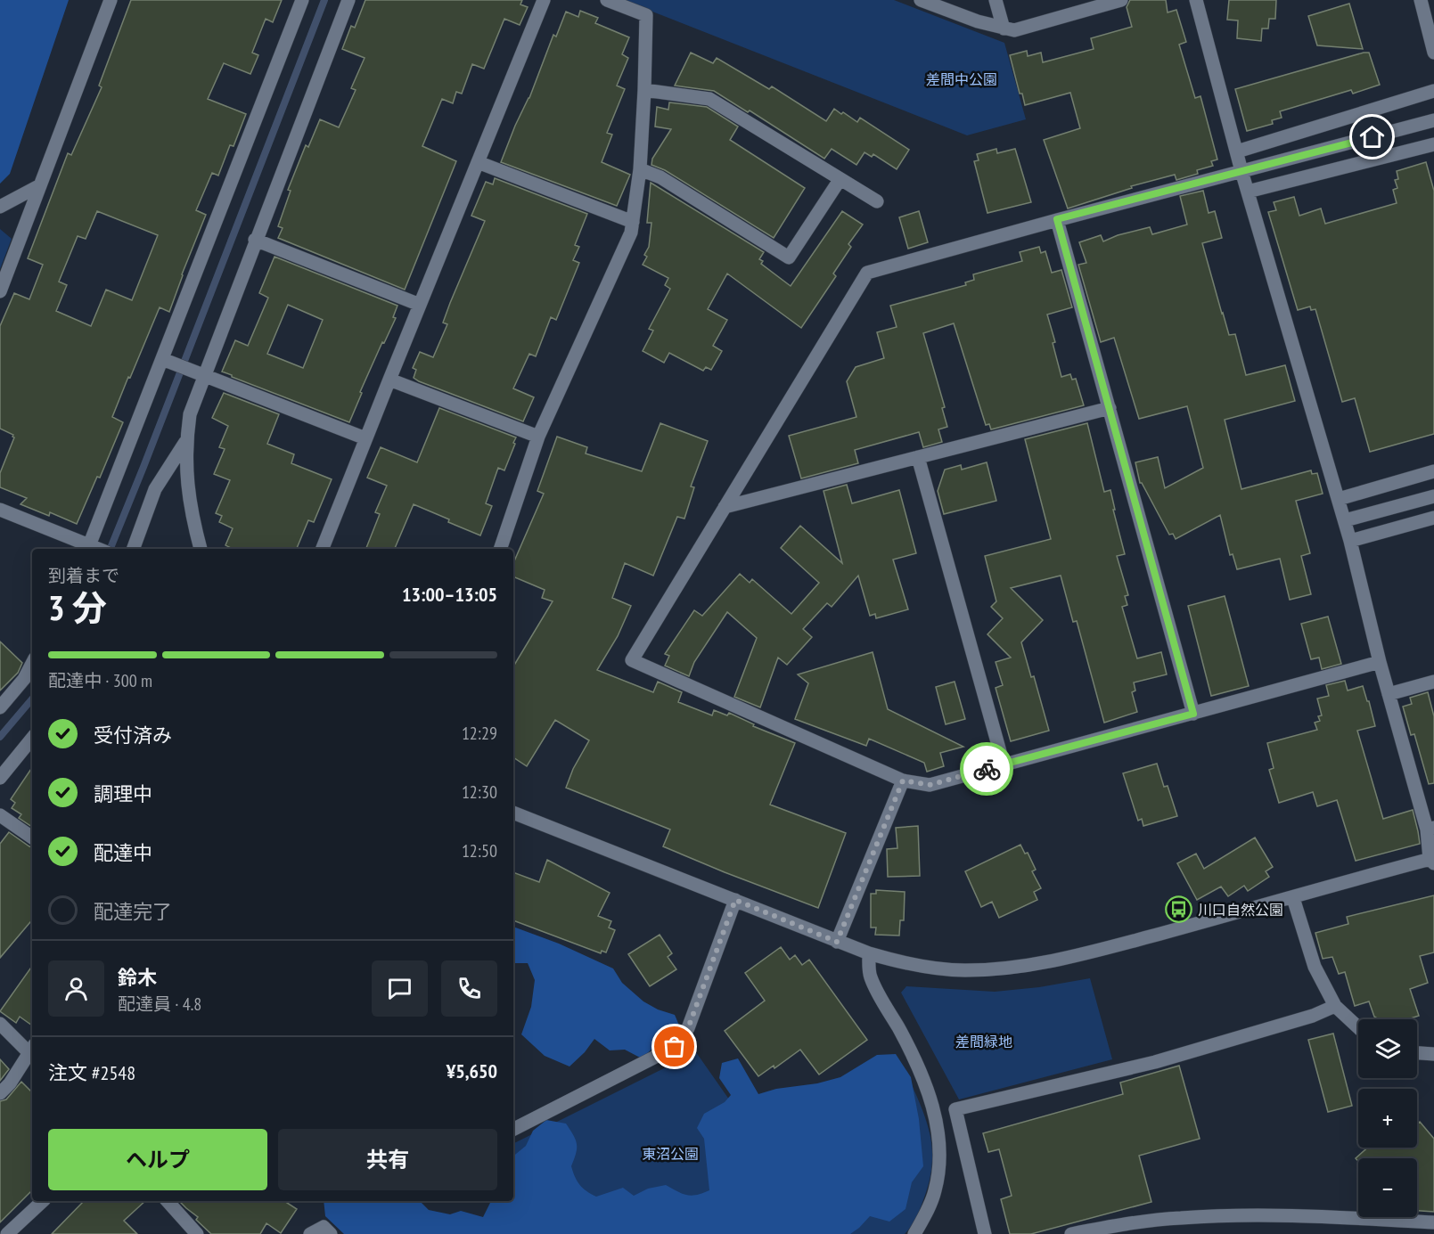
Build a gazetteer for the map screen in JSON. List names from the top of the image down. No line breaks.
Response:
{"parks":["差間中公園","差間緑地","東沼公園"],"places":{"bus stop":["川口自然公園"]},"page":{"heading":["3 分","到着まで","13:00–13:05"],"panel":["鈴木","配達員 · 4.8","注文 #2548","¥5,650"],"bar":"配達中 · 300 m","list":[["受付済み","12:29"],["調理中","12:30"],["配達中","12:50"],"配達完了"],"map_buttons":["+","−"],"buttons":["ヘルプ","共有"]}}
